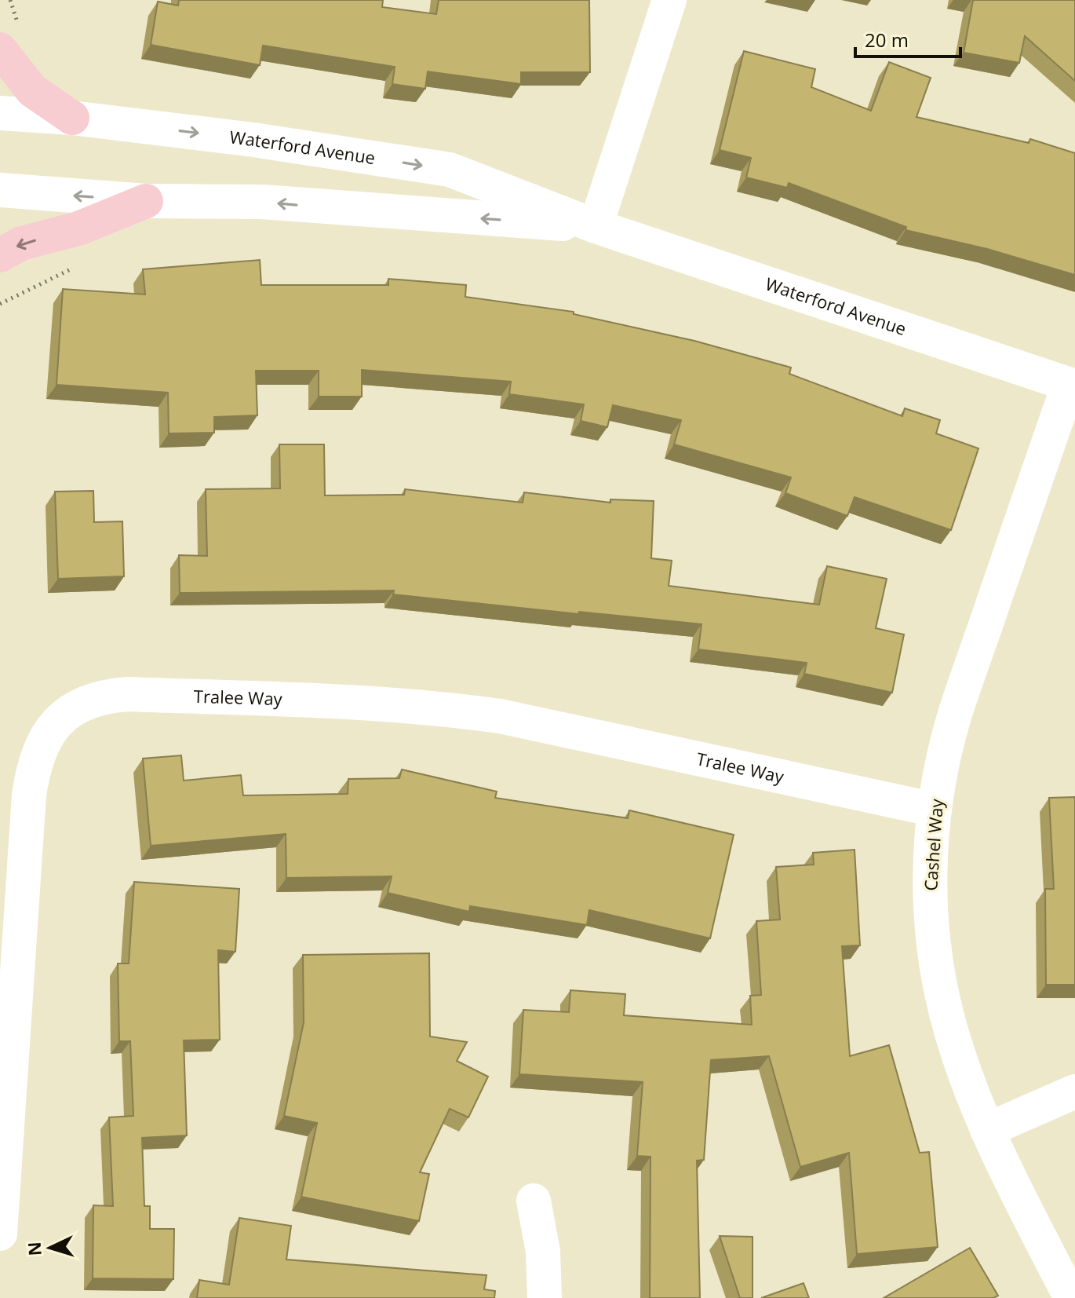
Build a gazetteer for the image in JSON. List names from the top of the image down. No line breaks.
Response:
{"streets":{"street":["Waterford Avenue","Tralee Way","Cashel Way"]},"crossings":[["Waterford Avenue","Cashel Way"],["Tralee Way","Cashel Way"]],"scale_bar":"20 m","north":"left"}
